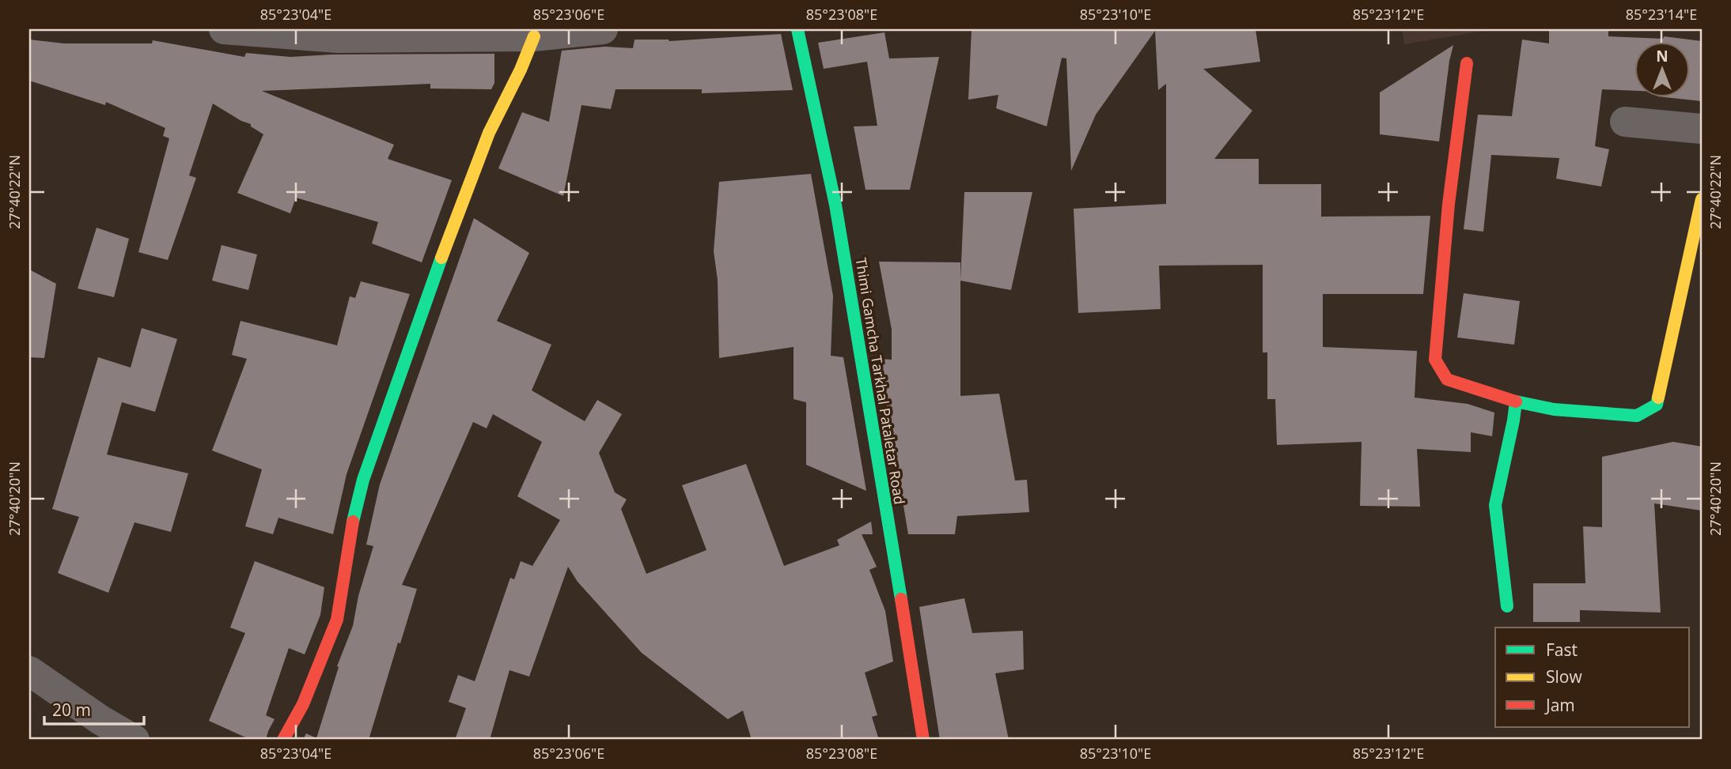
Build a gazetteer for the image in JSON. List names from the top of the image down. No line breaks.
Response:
{"streets":{"street":["Thimi Gamcha Tarkhal Pataletar Road"]},"legend":["Fast","Slow","Jam"],"scale_bar":"20 m","north":"top","coordinates":["85°23'04\"E","85°23'06\"E","85°23'08\"E","85°23'10\"E","85°23'12\"E","85°23'14\"E","27°40'22\"N","27°40'20\"N"]}
